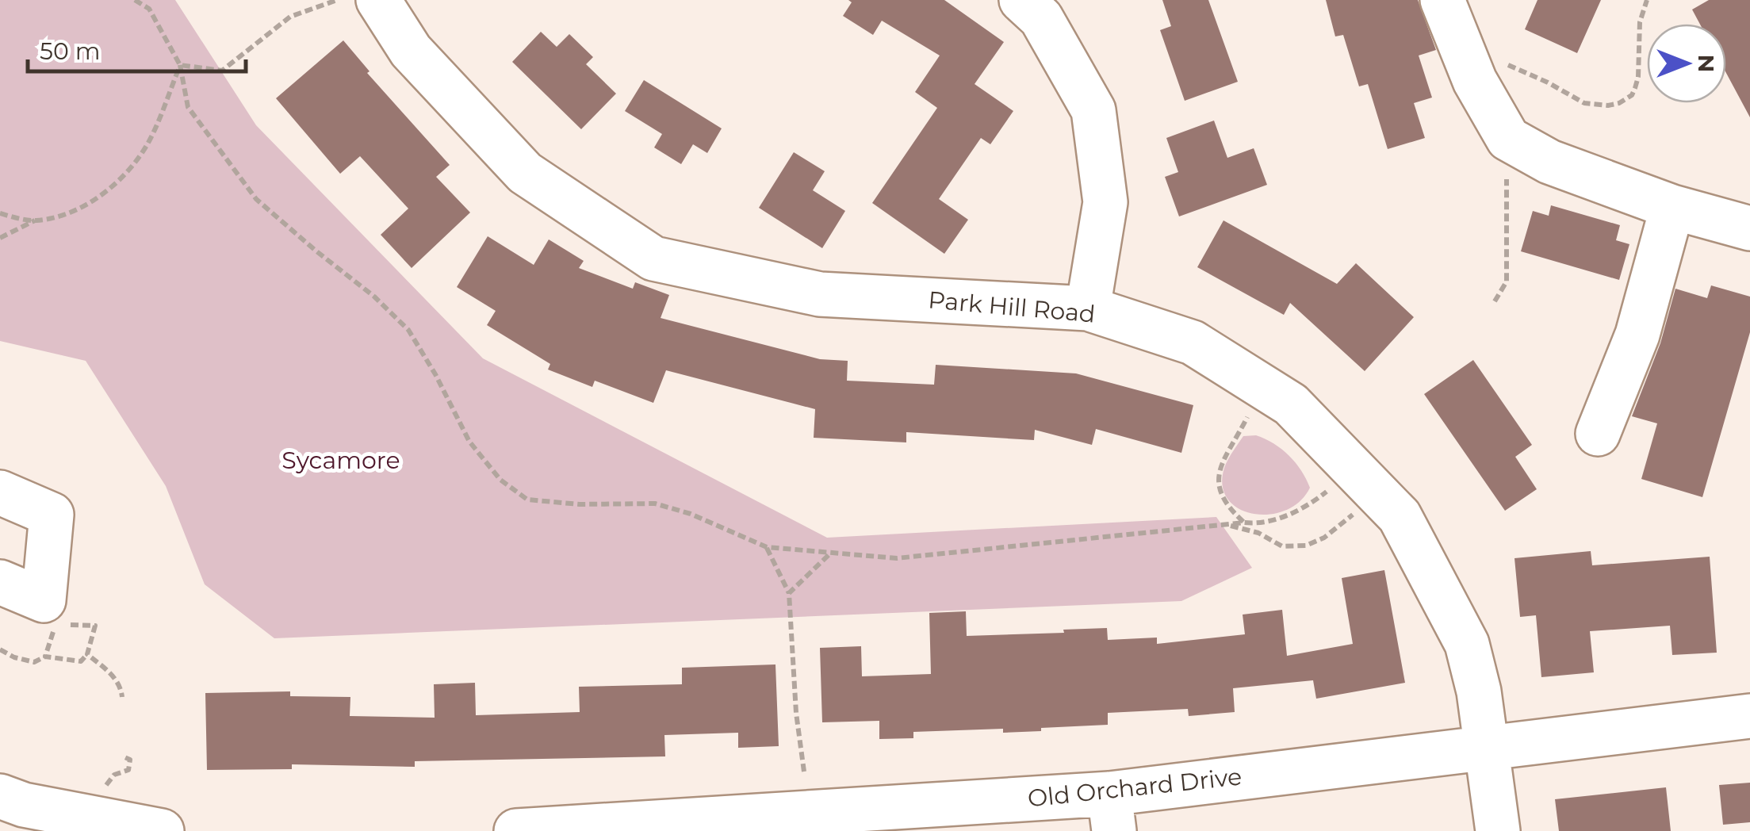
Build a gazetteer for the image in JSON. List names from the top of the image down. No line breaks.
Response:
{"streets":{"street":["Park Hill Road","Old Orchard Drive"]},"crossings":[["Park Hill Road","Old Orchard Drive"]],"parks":["Sycamore"],"scale_bar":"50 m","north":"right"}
